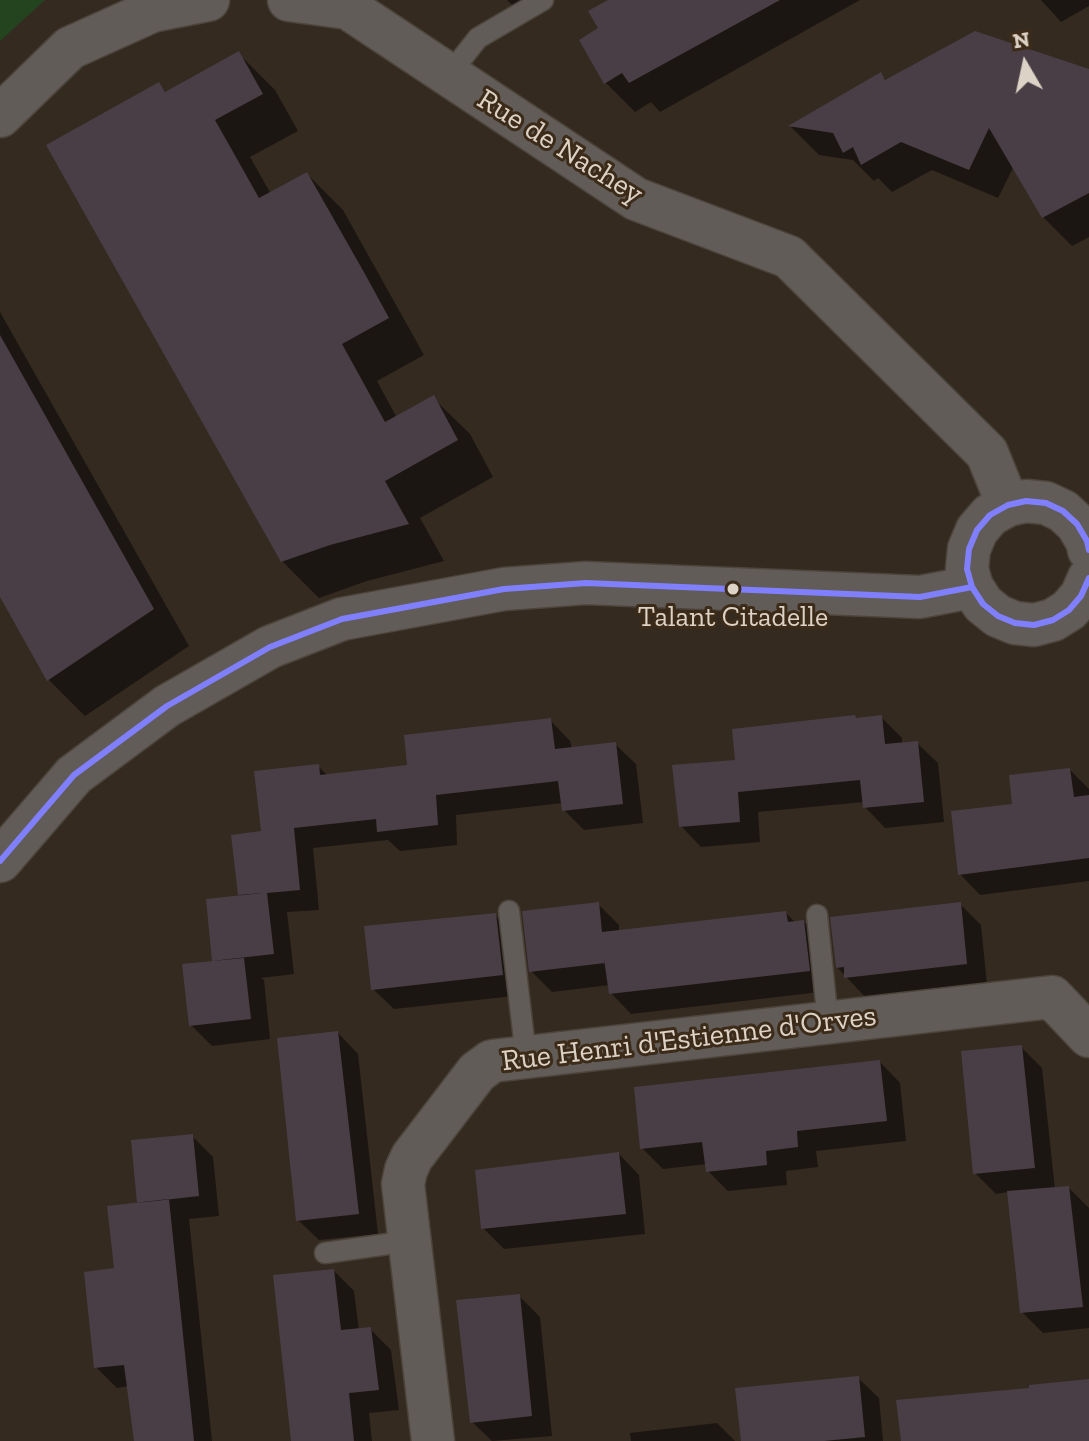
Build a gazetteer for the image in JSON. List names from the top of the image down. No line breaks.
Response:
{"streets":{"street":["Rue de Nachey","Rue Henri d'Estienne d'Orves"]},"places":["Talant Citadelle"],"north":"top"}
